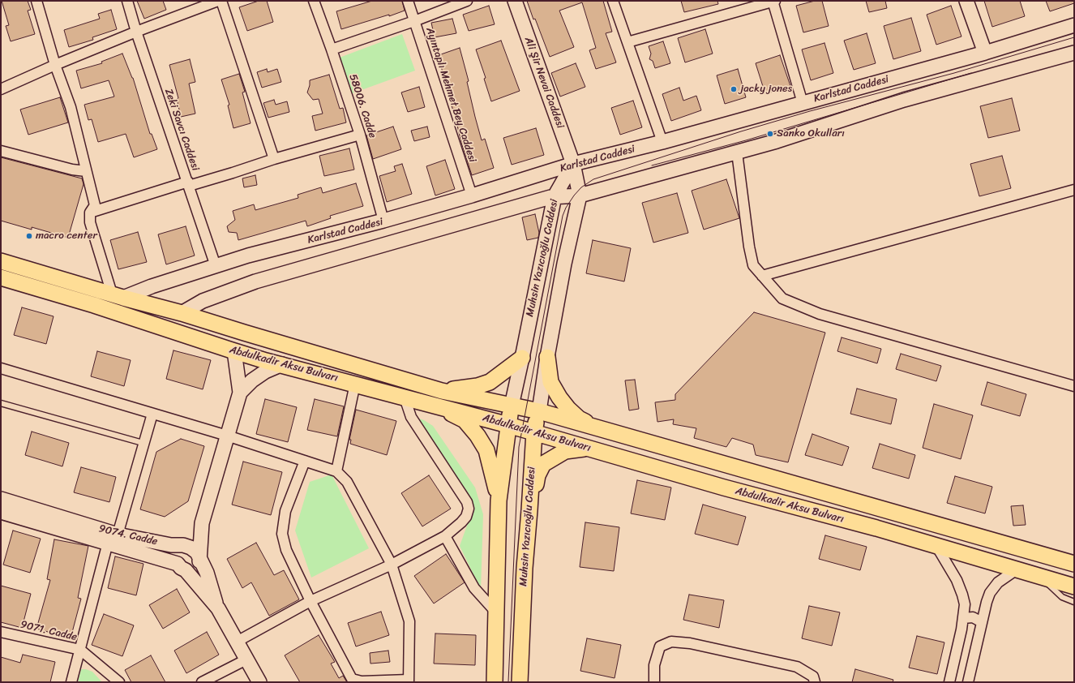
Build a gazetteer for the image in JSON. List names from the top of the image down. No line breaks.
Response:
{"streets":{"main road":["Muhsin Yazıcıoğlu Caddesi","Abdulkadir Aksu Bulvarı"],"street":["Ali Şir Nevai Caddesi","Karlstad Caddesi","Ayıntaplı Mehmet Bey Caddesi","58006. Cadde","Zeki Savcı Caddesi","9074. Cadde","9071. Cadde"]},"crossings":[["Ali Şir Nevai Caddesi","Karlstad Caddesi"],["Ali Şir Nevai Caddesi","Muhsin Yazıcıoğlu Caddesi"],["Karlstad Caddesi","Ayıntaplı Mehmet Bey Caddesi"],["Karlstad Caddesi","58006. Cadde"],["Karlstad Caddesi","Zeki Savcı Caddesi"],["Karlstad Caddesi","Muhsin Yazıcıoğlu Caddesi"],["Karlstad Caddesi","Abdulkadir Aksu Bulvarı"],["Muhsin Yazıcıoğlu Caddesi","Abdulkadir Aksu Bulvarı"]],"places":["jacky jones","Sanko Okulları","macro center"]}
